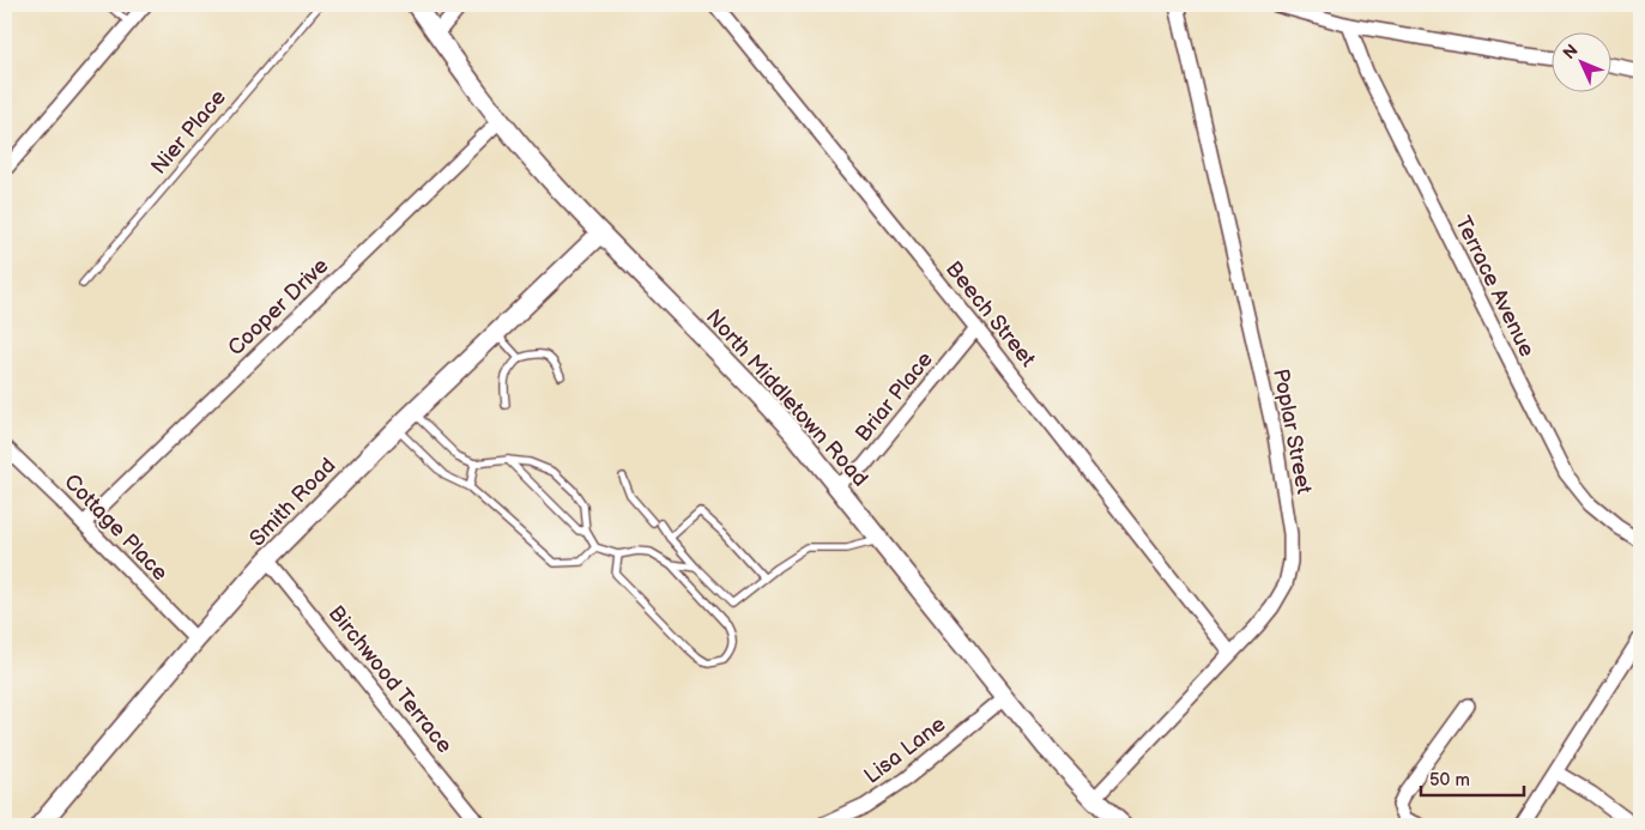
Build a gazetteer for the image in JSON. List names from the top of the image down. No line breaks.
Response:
{"streets":{"street":["Terrace Avenue","Cooper Drive","Beech Street","Briar Place","North Middletown Road","Poplar Street","Smith Road","Cottage Place","Birchwood Terrace","Lisa Lane"],"lane":["Nier Place"]},"crossings":[["Cooper Drive","North Middletown Road"],["Cooper Drive","Cottage Place"],["Beech Street","Briar Place"],["Beech Street","Poplar Street"],["Briar Place","North Middletown Road"],["North Middletown Road","Poplar Street"],["North Middletown Road","Smith Road"],["North Middletown Road","Lisa Lane"],["Smith Road","Cottage Place"],["Smith Road","Birchwood Terrace"]],"scale_bar":"50 m","north":"top left"}
